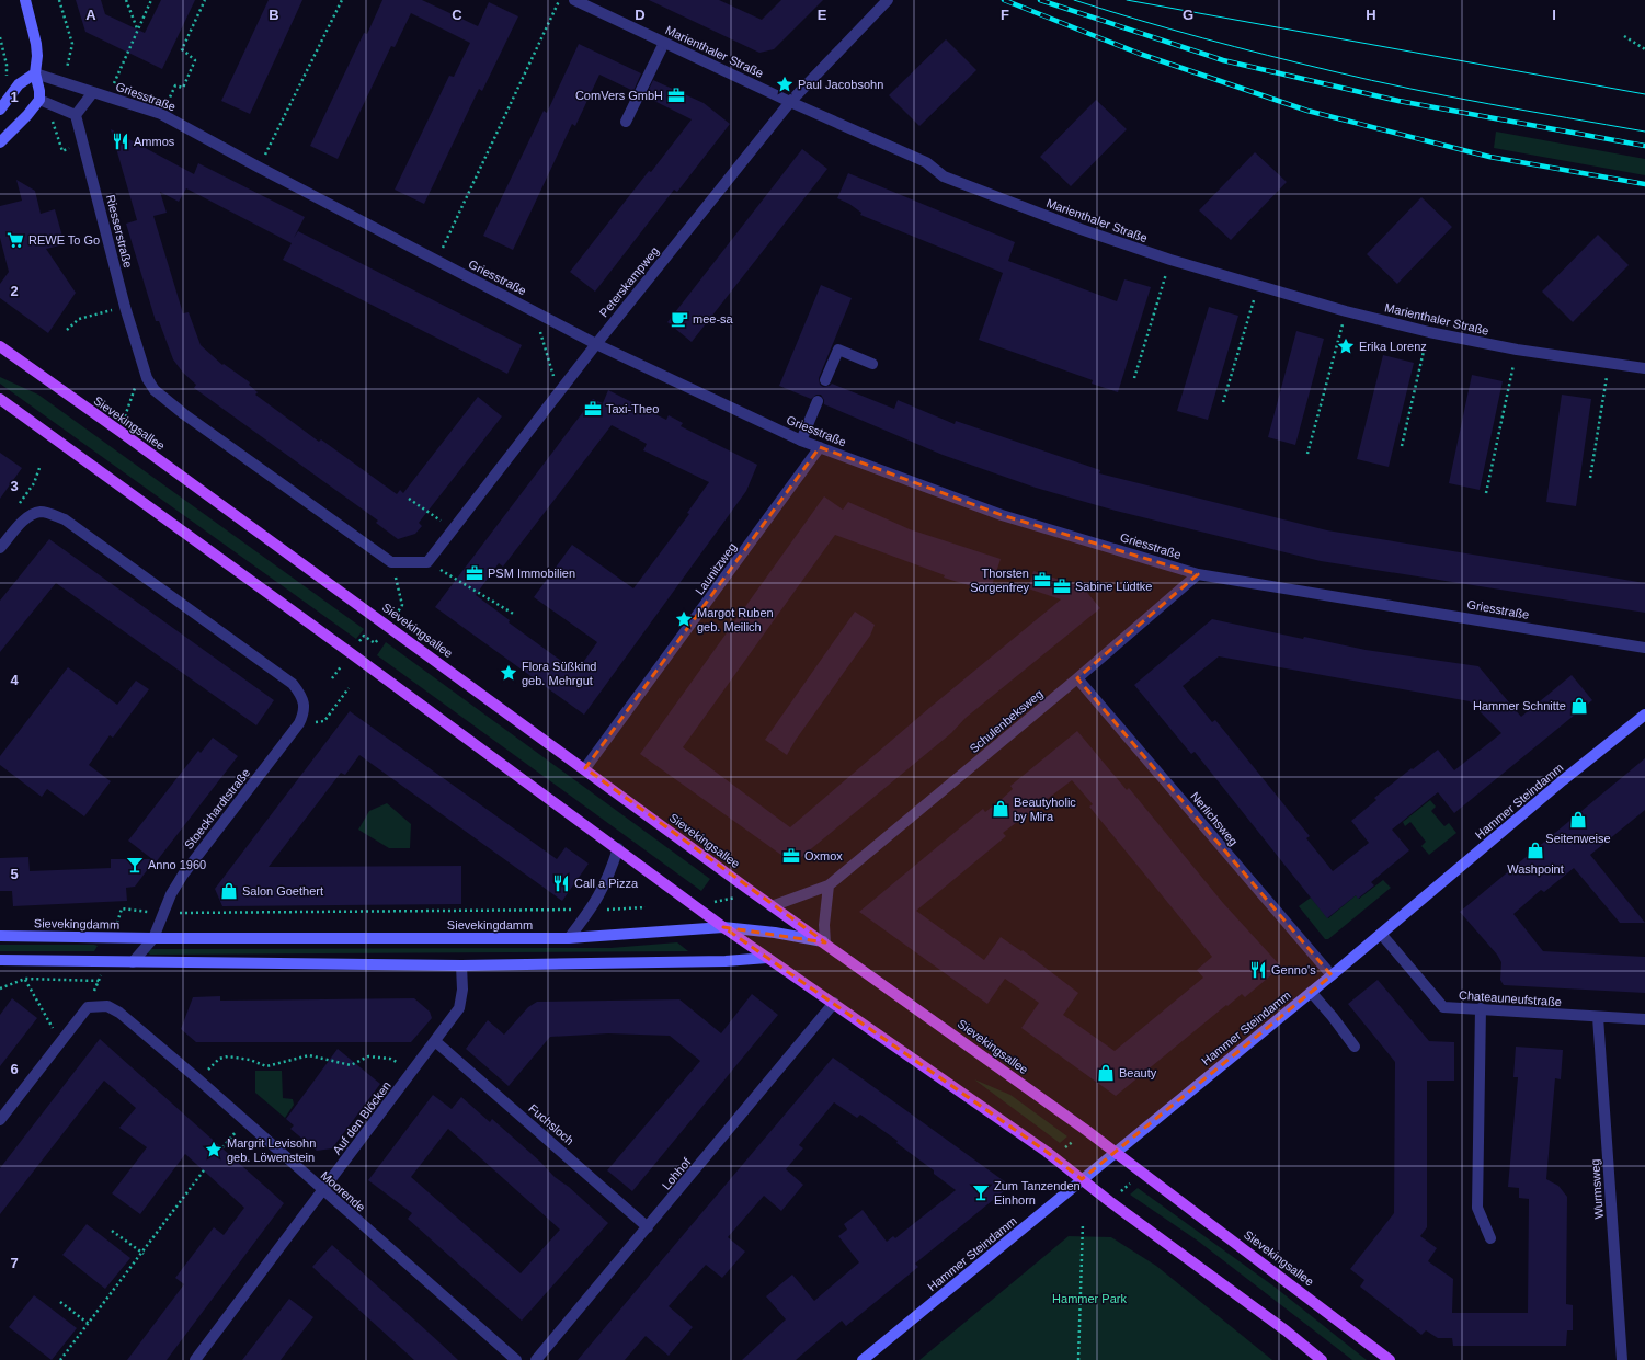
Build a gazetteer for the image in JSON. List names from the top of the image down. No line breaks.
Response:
{"streets":{"main road":["Sievekingsallee"],"street":["Marienthaler Straße","Griesstraße","Riesserstraße","Peterskampweg","Launitzweg","Schulenbeksweg","Hammer Steindamm","Stoeckhardtstraße","Nerlichsweg","Sievekingdamm","Chateauneufstraße","Auf den Blöcken","Fuchsloch","Lohhof","Wurmsweg","Moorende"]},"crossings":[["Marienthaler Straße","Peterskampweg"],["Griesstraße","Peterskampweg"],["Griesstraße","Launitzweg"],["Griesstraße","Schulenbeksweg"],["Riesserstraße","Peterskampweg"],["Sievekingsallee","Launitzweg"],["Sievekingsallee","Schulenbeksweg"],["Sievekingsallee","Hammer Steindamm"],["Sievekingsallee","Sievekingdamm"],["Schulenbeksweg","Nerlichsweg"],["Hammer Steindamm","Nerlichsweg"],["Hammer Steindamm","Chateauneufstraße"],["Stoeckhardtstraße","Sievekingdamm"],["Chateauneufstraße","Wurmsweg"],["Auf den Blöcken","Fuchsloch"],["Auf den Blöcken","Moorende"],["Fuchsloch","Lohhof"]],"parks":["Hammer Park"],"places":{"place":["Paul Jacobsohn","Erika Lorenz","Margot Ruben geb. Meilich","Flora Süßkind geb. Mehrgut","Margrit Levisohn geb. Löwenstein"],"office":["ComVers GmbH","Taxi-Theo","PSM Immobilien","Thorsten Sorgenfrey","Sabine Lüdtke","Oxmox"],"restaurant":["Ammos","Call a Pizza","Genno's"],"supermarket":["REWE To Go"],"cafe":["mee-sa"],"shop":["Hammer Schnitte","Beautyholic by Mira","Seitenweise","Washpoint","Salon Goethert","Beauty"],"bar":["Anno 1960","Zum Tanzenden Einhorn"]},"grid":{"columns":["A","B","C","D","E","F","G","H","I"],"rows":["1","2","3","4","5","6","7"]}}
